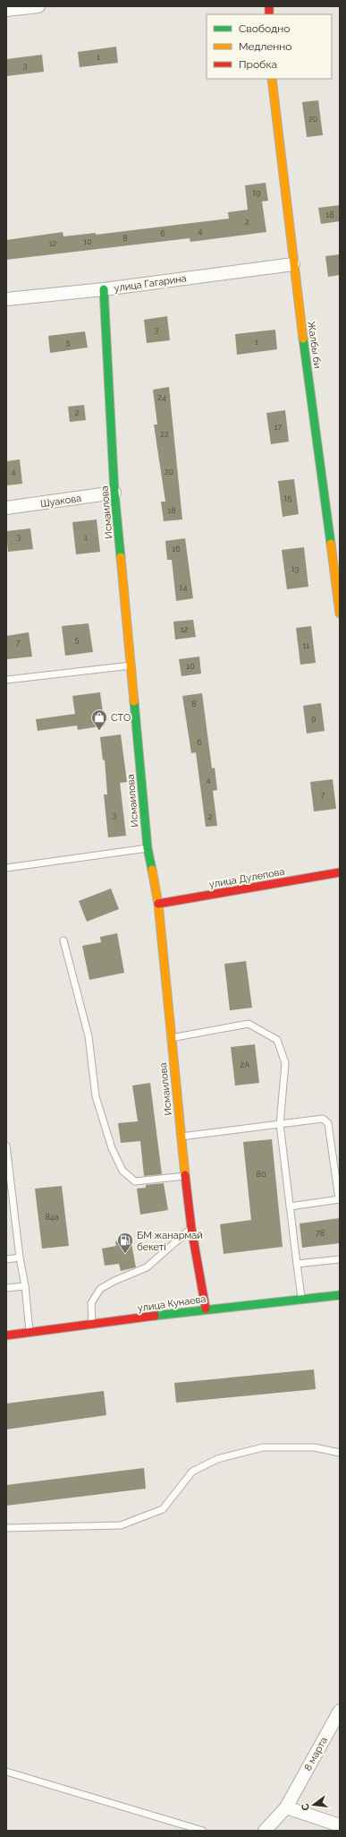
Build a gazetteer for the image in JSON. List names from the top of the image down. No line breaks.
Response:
{"streets":{"street":["улица Гагарина","Жалбы би","Шуакова","Исмаилова","улица Дулепова","улица Кунаева","8 марта"]},"crossings":[["улица Гагарина","Жалбы би"],["улица Гагарина","Исмаилова"],["Шуакова","Исмаилова"],["Исмаилова","улица Дулепова"],["Исмаилова","улица Кунаева"]],"places":{"shop":["СТО"],"fuel station":["БМ жанармай бекеті"]},"house_numbers":["1","3","20","19","18","2","4","6","8","10","12","3","5","1","24","2","17","22","4","20","15","18","3","1","16","13","14","12","5","7","11","10","8","9","6","4","7","3","2","2А","80","84а","78"],"legend":["Свободно","Медленно","Пробка"],"north":"left"}
